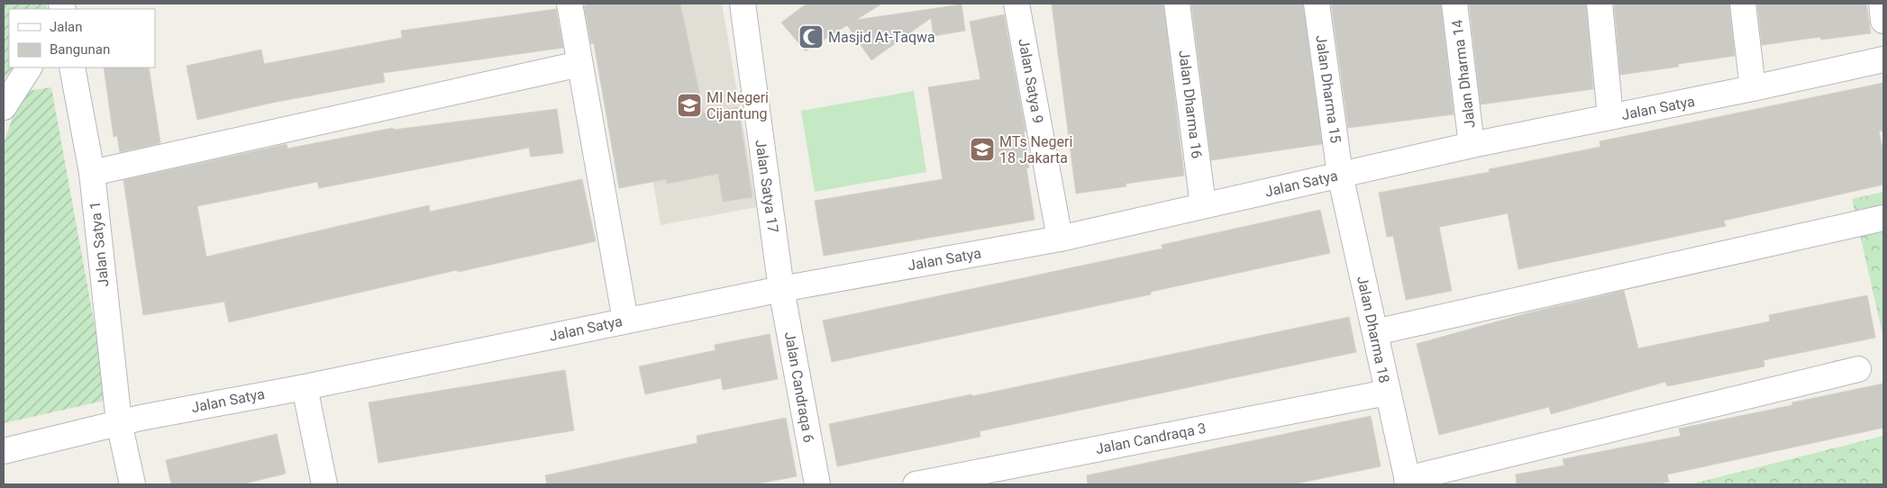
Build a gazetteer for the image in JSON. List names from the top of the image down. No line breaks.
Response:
{"streets":{"street":["Jalan Dharma 14","Jalan Satya 9","Jalan Dharma 15","Jalan Dharma 16","Jalan Satya","Jalan Satya 17","Jalan Satya 1","Jalan Dharma 18","Jalan Candraqa 6","Jalan Candraqa 3"]},"crossings":[["Jalan Dharma 14","Jalan Satya"],["Jalan Satya 9","Jalan Satya"],["Jalan Dharma 15","Jalan Satya"],["Jalan Dharma 15","Jalan Dharma 18"],["Jalan Dharma 16","Jalan Satya"],["Jalan Satya","Jalan Satya 17"],["Jalan Satya","Jalan Satya 1"],["Jalan Satya","Jalan Dharma 18"],["Jalan Satya","Jalan Candraqa 6"],["Jalan Satya 17","Jalan Candraqa 6"],["Jalan Dharma 18","Jalan Candraqa 3"]],"places":{"mosque":["Masjid At-Taqwa"],"school or university":["MI Negeri Cijantung","MTs Negeri 18 Jakarta"]},"legend":["Jalan","Bangunan"]}
